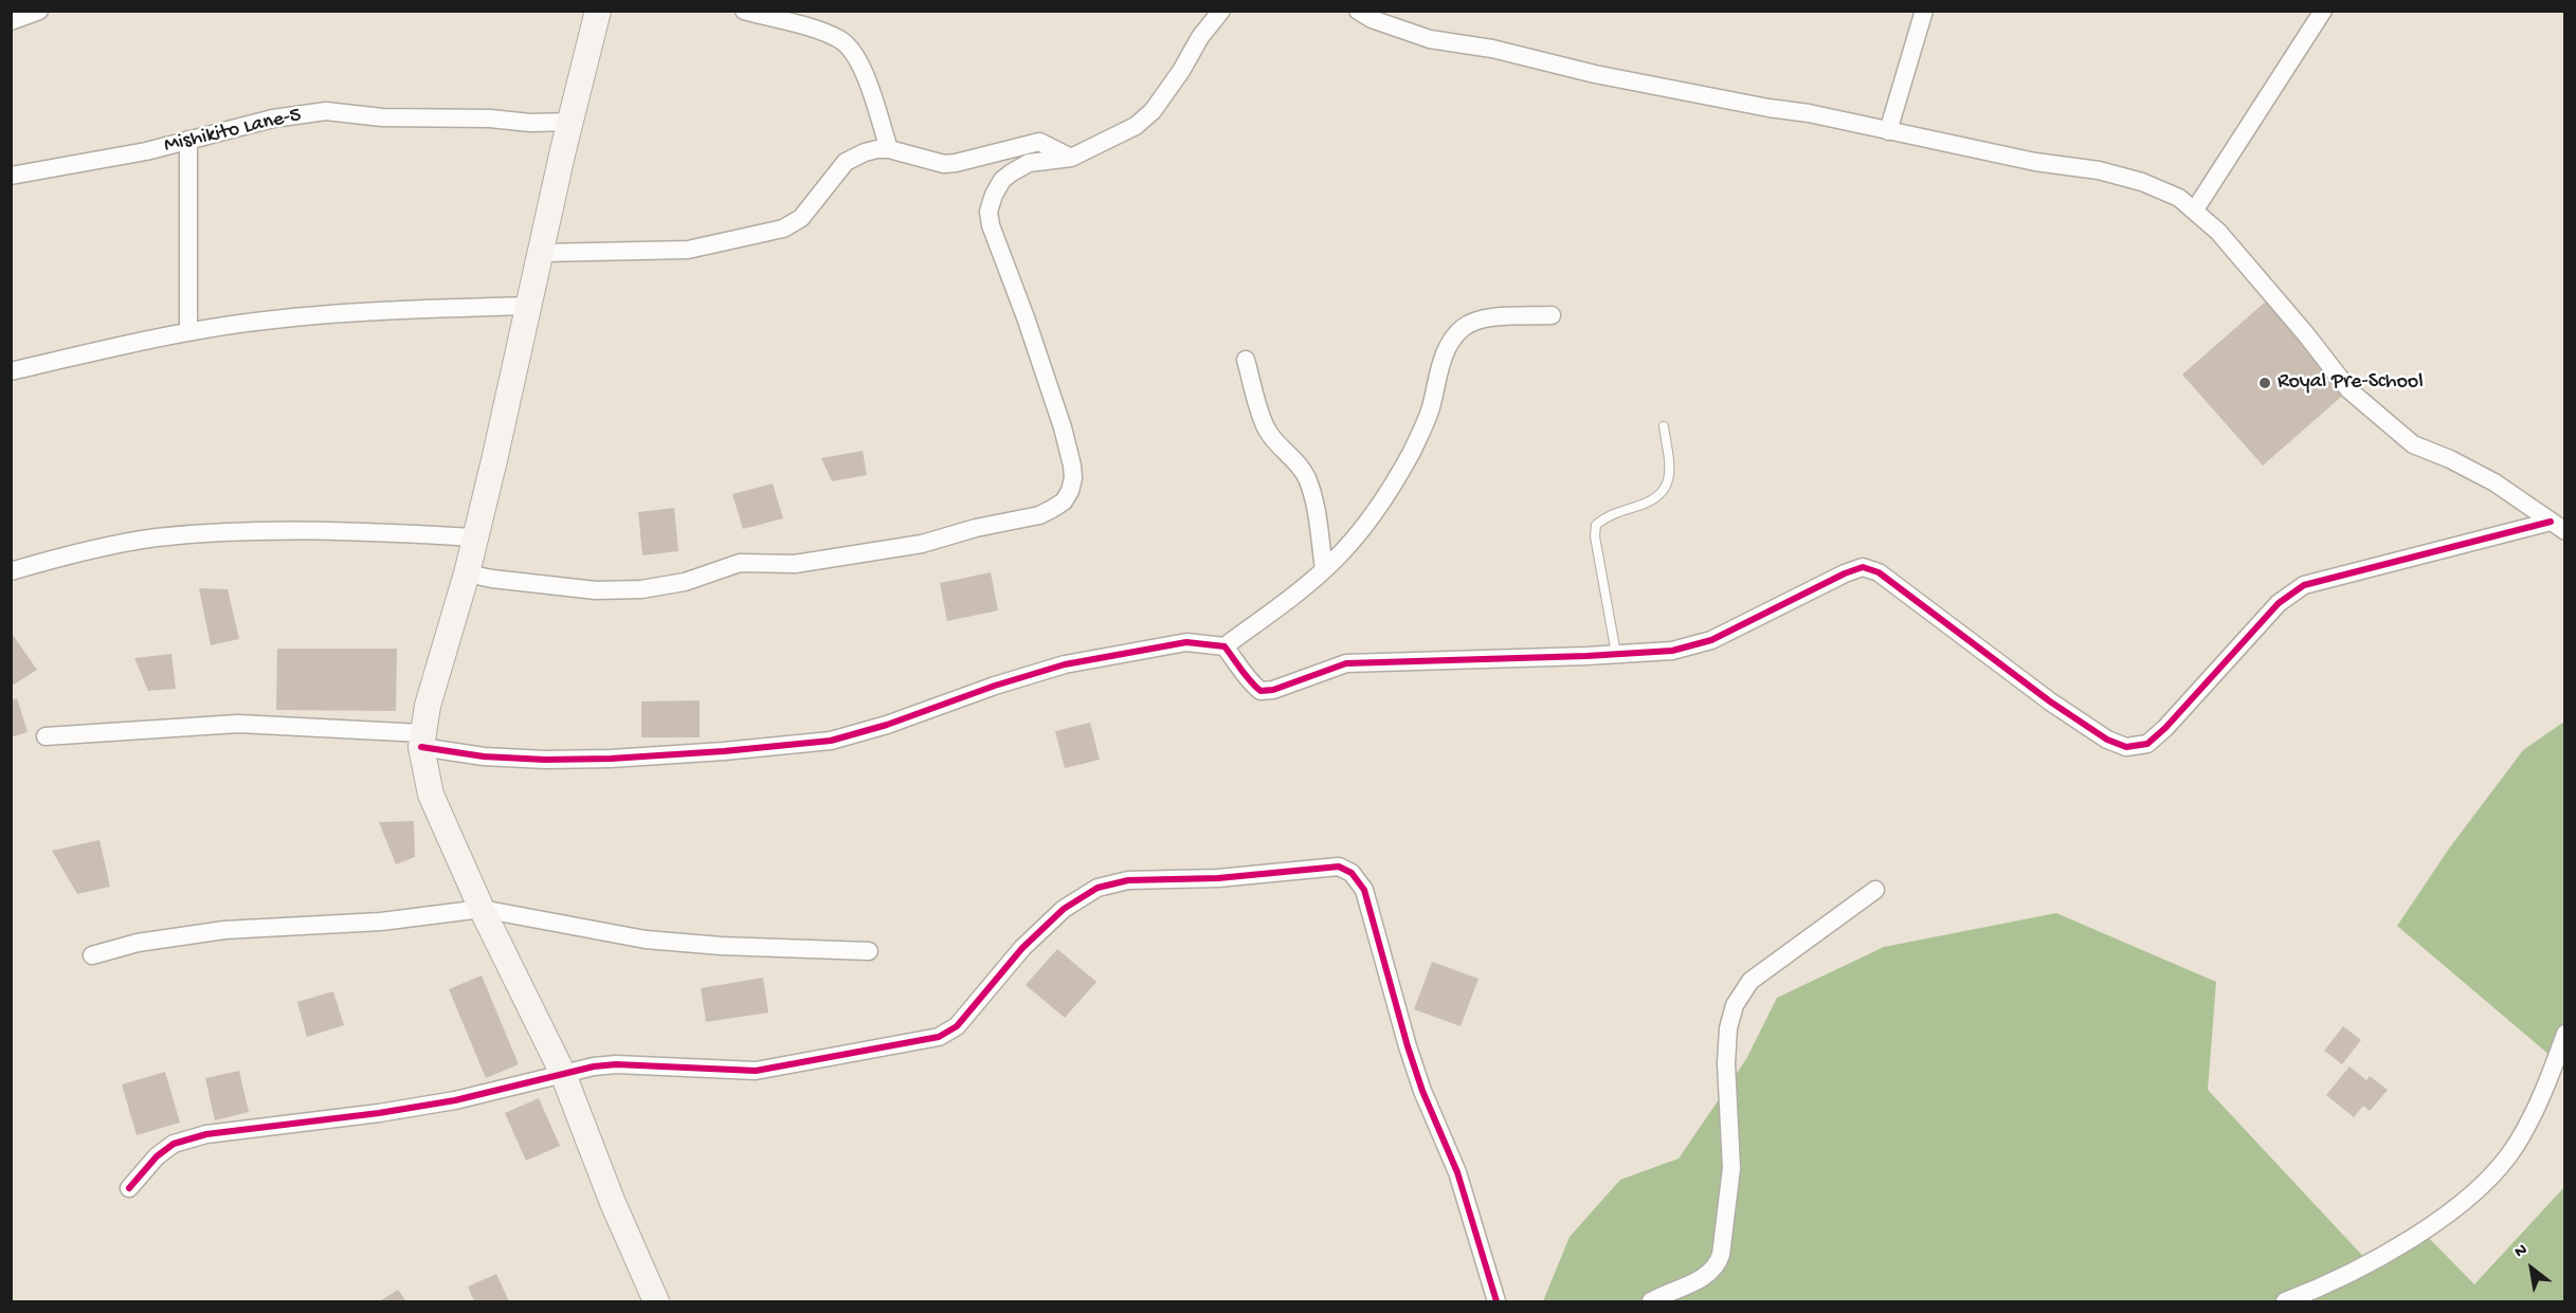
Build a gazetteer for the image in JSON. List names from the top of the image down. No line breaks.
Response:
{"streets":{"street":["Mishikito Lane-5"]},"places":["Royal Pre-School"],"north":"top left"}
